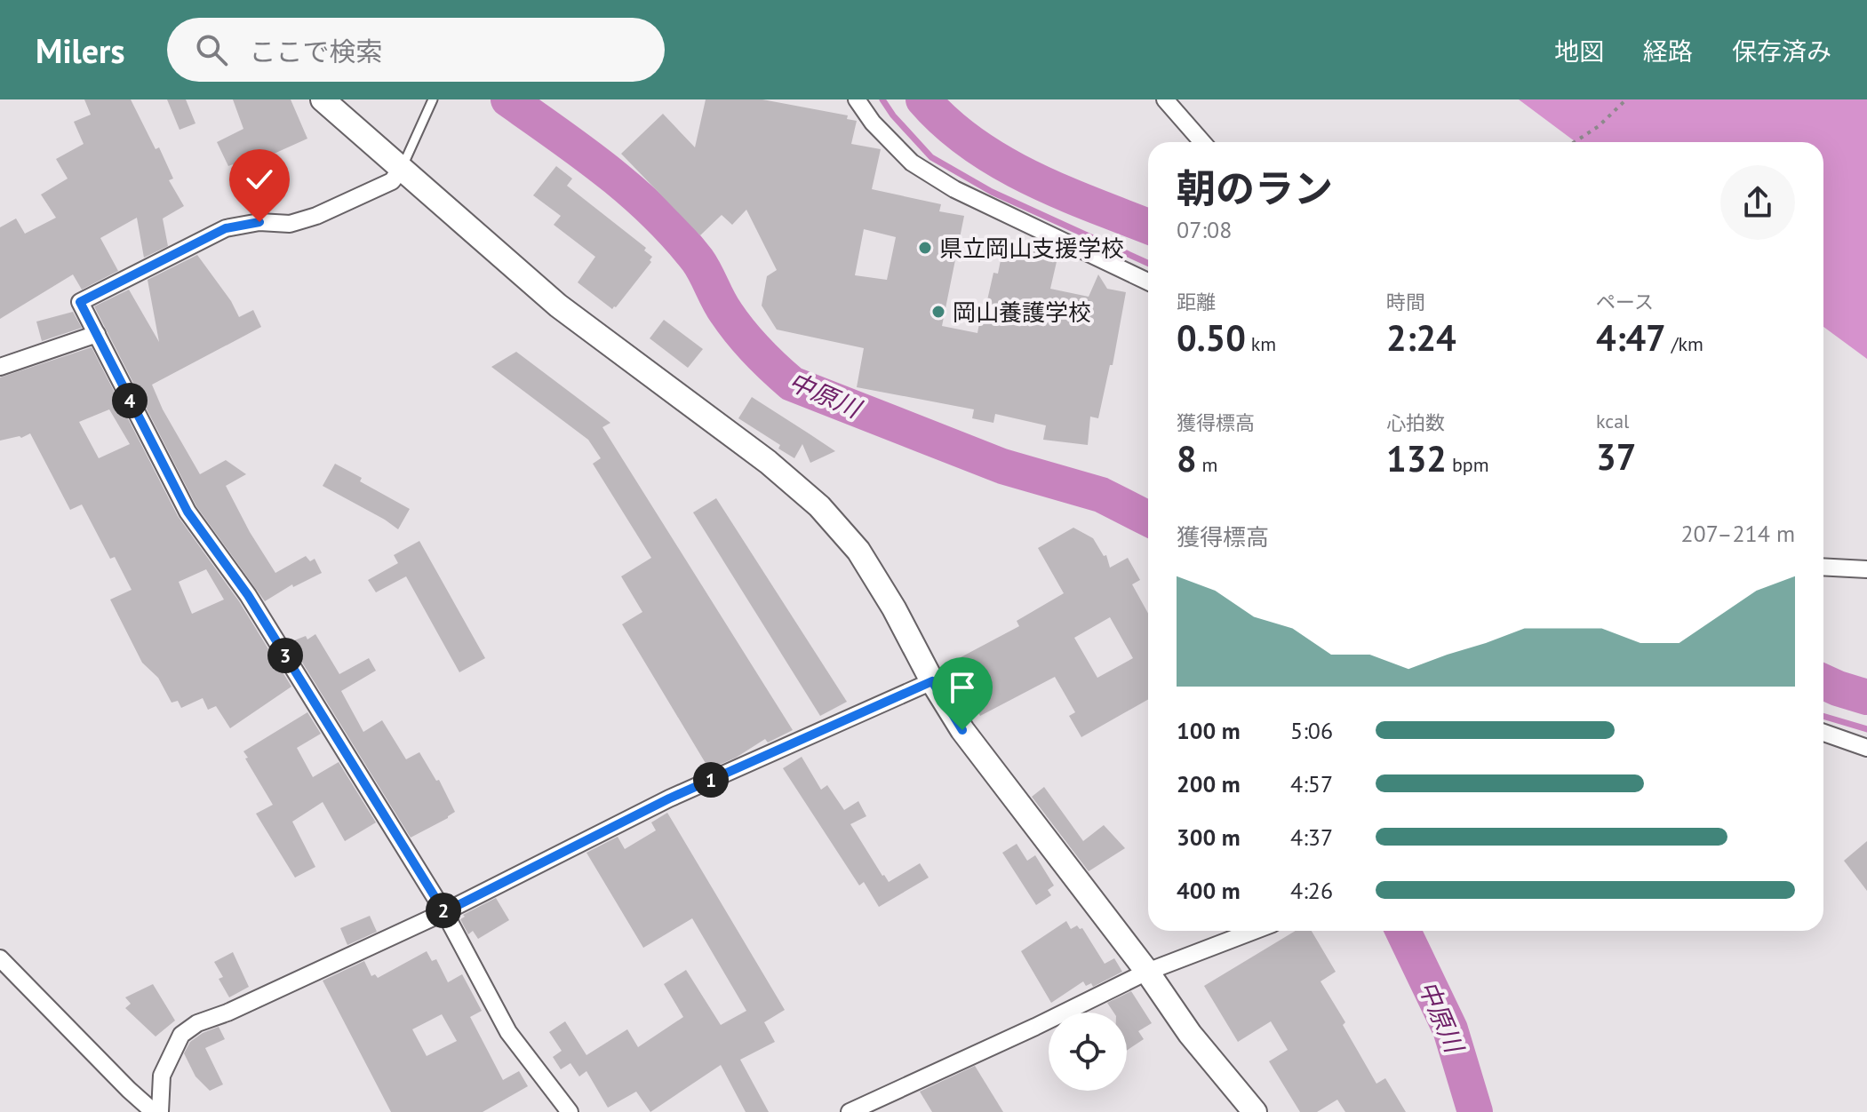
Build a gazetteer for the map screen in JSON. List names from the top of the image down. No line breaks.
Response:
{"water":["中原川"],"places":["県立岡山支援学校","岡山養護学校"],"page":{"header":"Milers","search":"ここで検索","nav":["地図","経路","保存済み"],"heading":["朝のラン","07:08"],"stats":[["距離","0.50 km"],["時間","2:24"],["ペース","4:47 /km"],["獲得標高","8 m"],["心拍数","132 bpm"],["kcal","37"]],"pins":["4","3","1","2"],"chart":["獲得標高","207–214 m"],"list":[{"name":"100 m","note":"5:06"},{"name":"200 m","note":"4:57"},{"name":"300 m","note":"4:37"},{"name":"400 m","note":"4:26"}]}}
